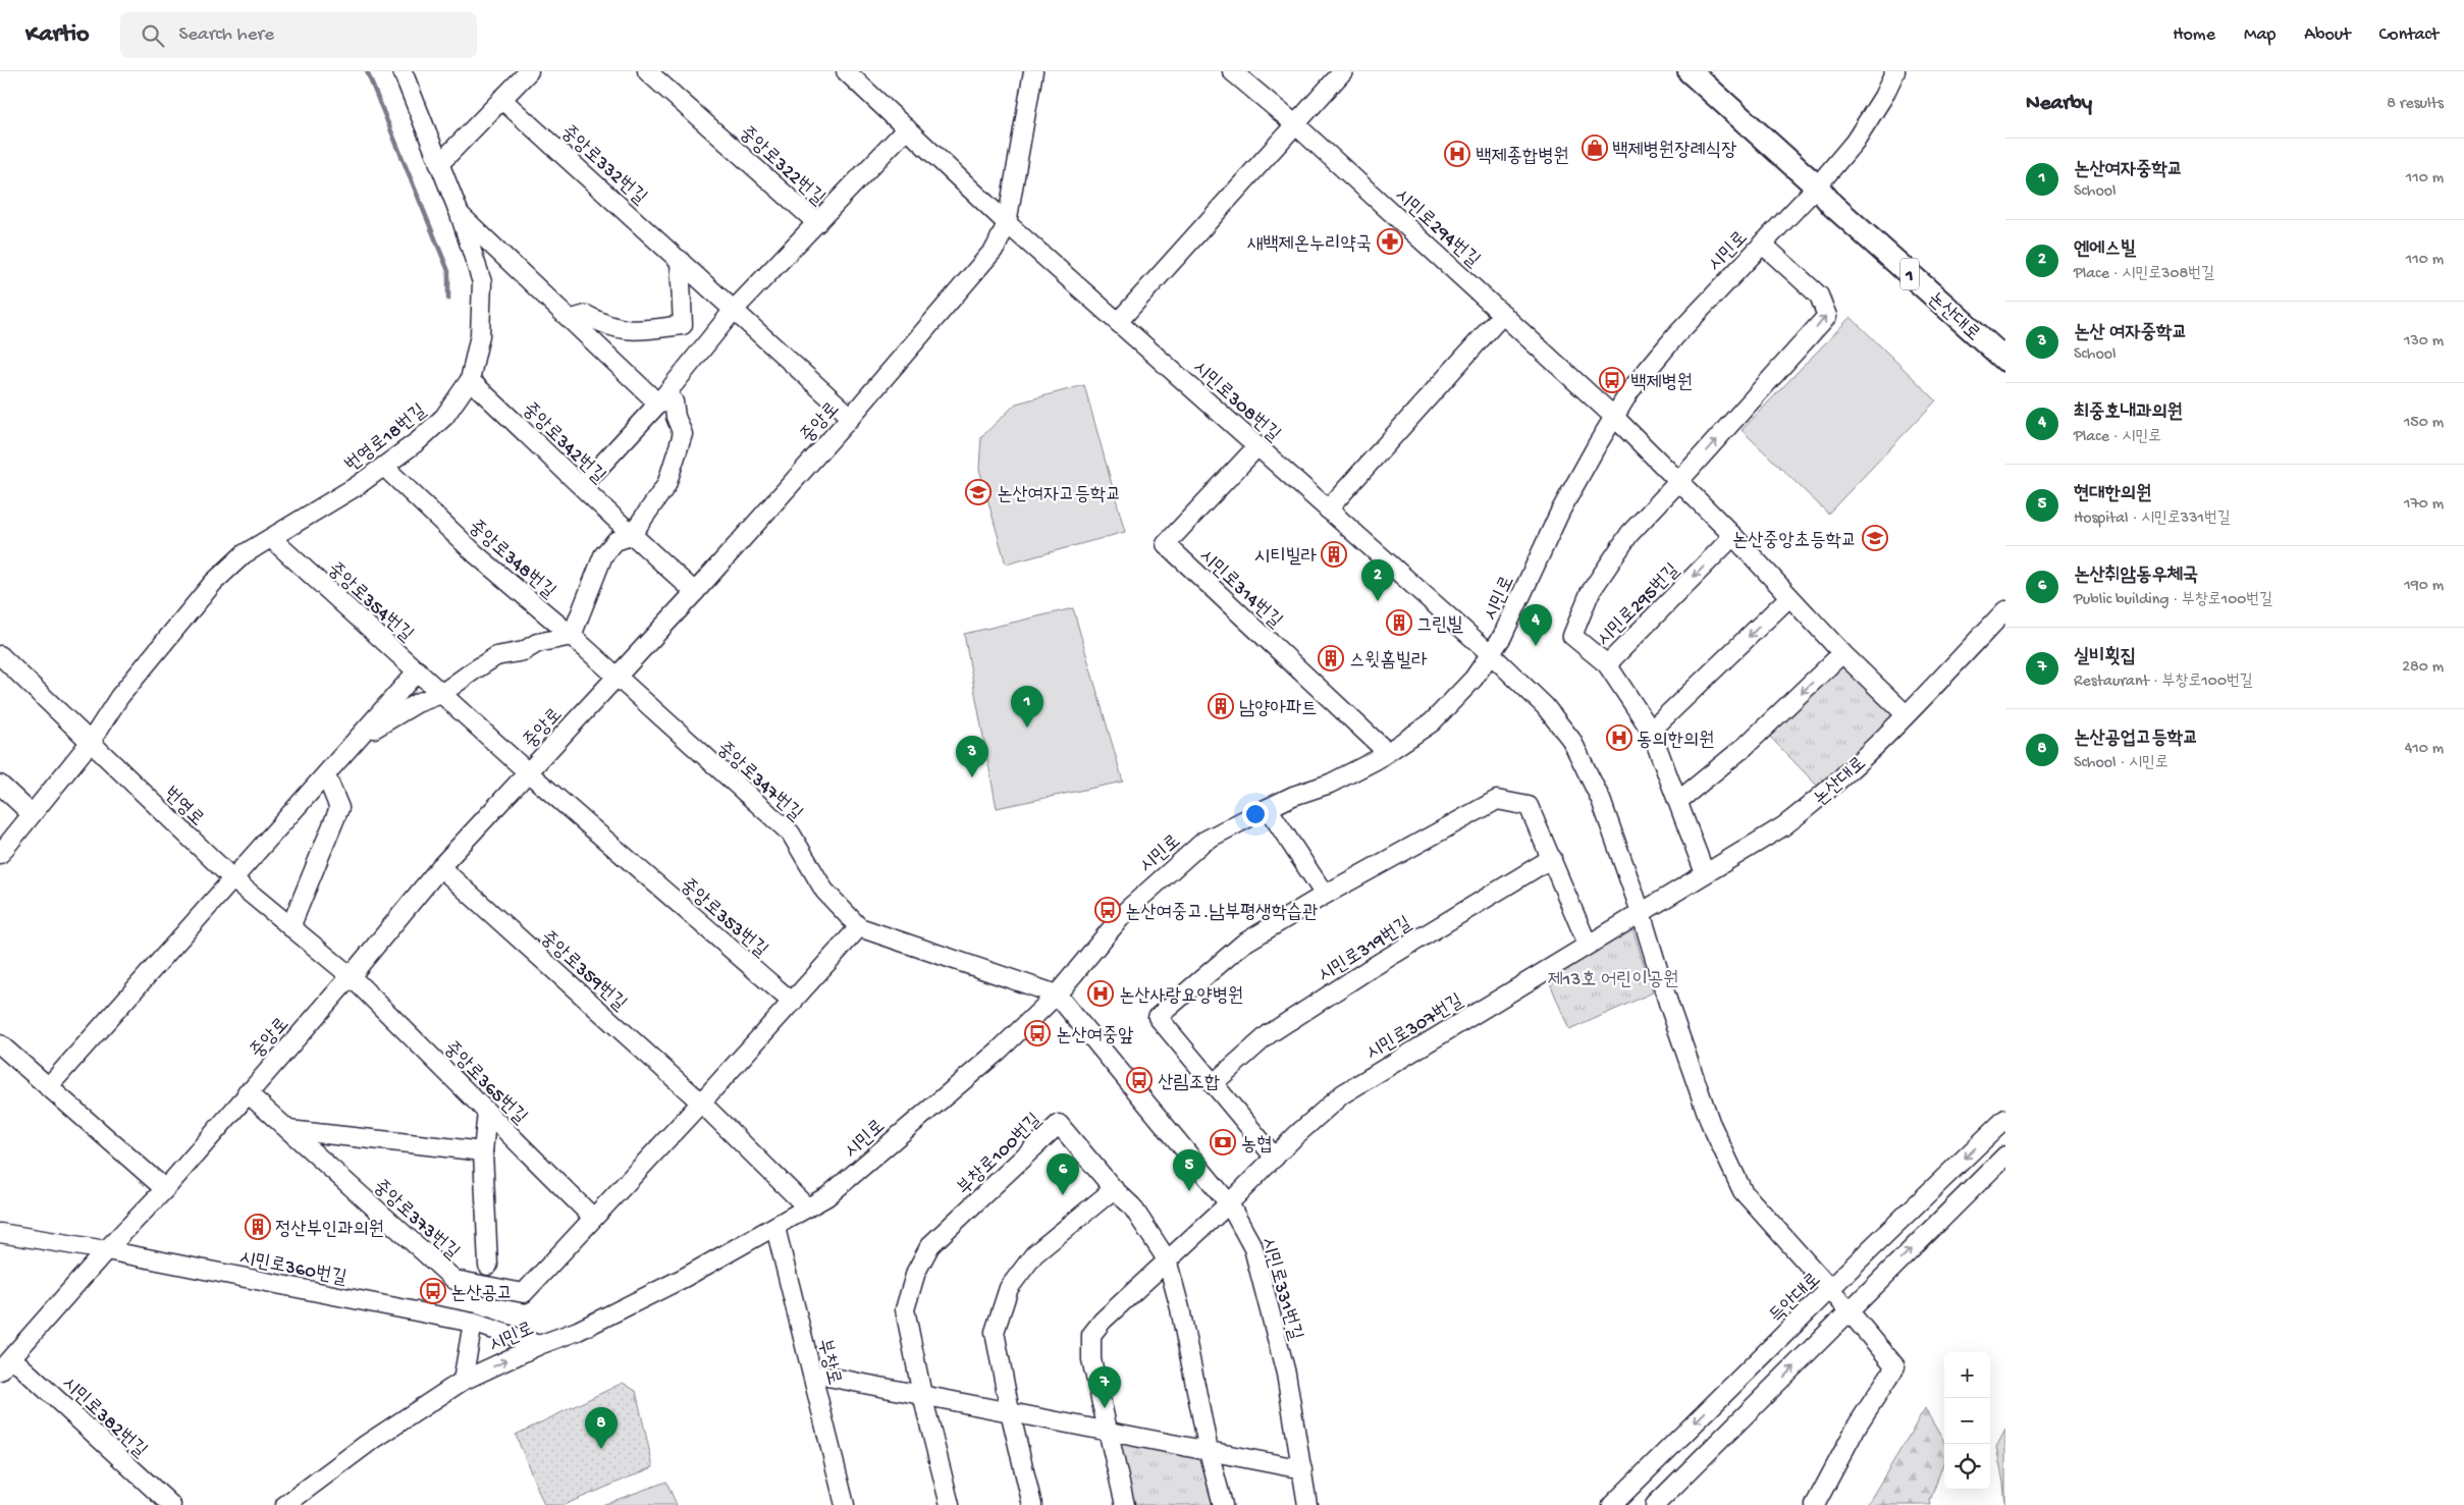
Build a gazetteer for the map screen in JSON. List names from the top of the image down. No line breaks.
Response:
{"streets":{"main road":["1","논산대로"],"street":["중앙로332번길","중앙로322번길","시민로294번길","시민로","시민로308번길","중앙로","번영로18번길","중앙로342번길","중앙로348번길","시민로314번길","중앙로354번길","시민로295번길","중앙로347번길","번영로","중앙로353번길","시민로319번길","중앙로359번길","시민로307번길","중앙로365번길","부창로100번길","중앙로373번길","시민로360번길","시민로331번길","득안대로","부창로","시민로382번길"]},"crossings":[["중앙로332번길","중앙로"],["시민로294번길","시민로"],["시민로","논산대로"],["시민로","시민로308번길"],["시민로","시민로314번길"],["시민로","시민로295번길"],["시민로","중앙로347번길"],["시민로","중앙로359번길"],["시민로","시민로360번길"],["시민로","시민로331번길"],["시민로","부창로"],["논산대로","시민로307번길"],["시민로308번길","중앙로"],["시민로308번길","시민로314번길"],["중앙로","중앙로342번길"],["중앙로","중앙로348번길"],["중앙로","중앙로354번길"],["중앙로","중앙로347번길"],["중앙로","번영로"],["중앙로","중앙로353번길"],["중앙로","중앙로359번길"],["중앙로","중앙로365번길"],["중앙로","중앙로373번길"],["중앙로","시민로360번길"],["중앙로","시민로382번길"],["번영로18번길","중앙로342번길"],["번영로18번길","중앙로348번길"],["번영로18번길","중앙로354번길"],["번영로18번길","번영로"],["중앙로348번길","중앙로347번길"],["중앙로354번길","중앙로353번길"],["중앙로347번길","시민로331번길"],["번영로","중앙로365번길"],["시민로307번길","시민로331번길"],["중앙로365번길","중앙로373번길"]],"parks":["제13호 어린이공원"],"places":{"shop":["백제병원장례식장"],"hospital":["백제종합병원","동의한의원","논산사랑요양병원"],"pharmacy":["새백제온누리약국"],"bus stop":["백제병원","논산여중고.남부평생학습관","논산여중앞","산림조합","논산공고"],"school or university":["논산여자고등학교","논산중앙초등학교"],"building":["시티빌라","그린빌","스윗홈빌라","남양아파트","정산부인과의원"],"bank":["농협"]},"page":{"header":"Kartio","search":"Search here","nav":["Home","Map","About","Contact"],"heading":["Nearby","8 results"],"list":[{"mark":"1","name":"논산여자중학교","note":"School","value":"110 m"},{"mark":"2","name":"엔에스빌","note":"Place · 시민로308번길","value":"110 m"},{"mark":"3","name":"논산 여자중학교","note":"School","value":"130 m"},{"mark":"4","name":"최중호내과의원","note":"Place · 시민로","value":"150 m"},{"mark":"5","name":"현대한의원","note":"Hospital · 시민로331번길","value":"170 m"},{"mark":"6","name":"논산취암동우체국","note":"Public building · 부창로100번길","value":"190 m"},{"mark":"7","name":"실비횟집","note":"Restaurant · 부창로100번길","value":"280 m"},{"mark":"8","name":"논산공업고등학교","note":"School · 시민로","value":"410 m"}],"pins":["2","4","1","3","5","6","7","8"],"map_buttons":["+","−"]}}
